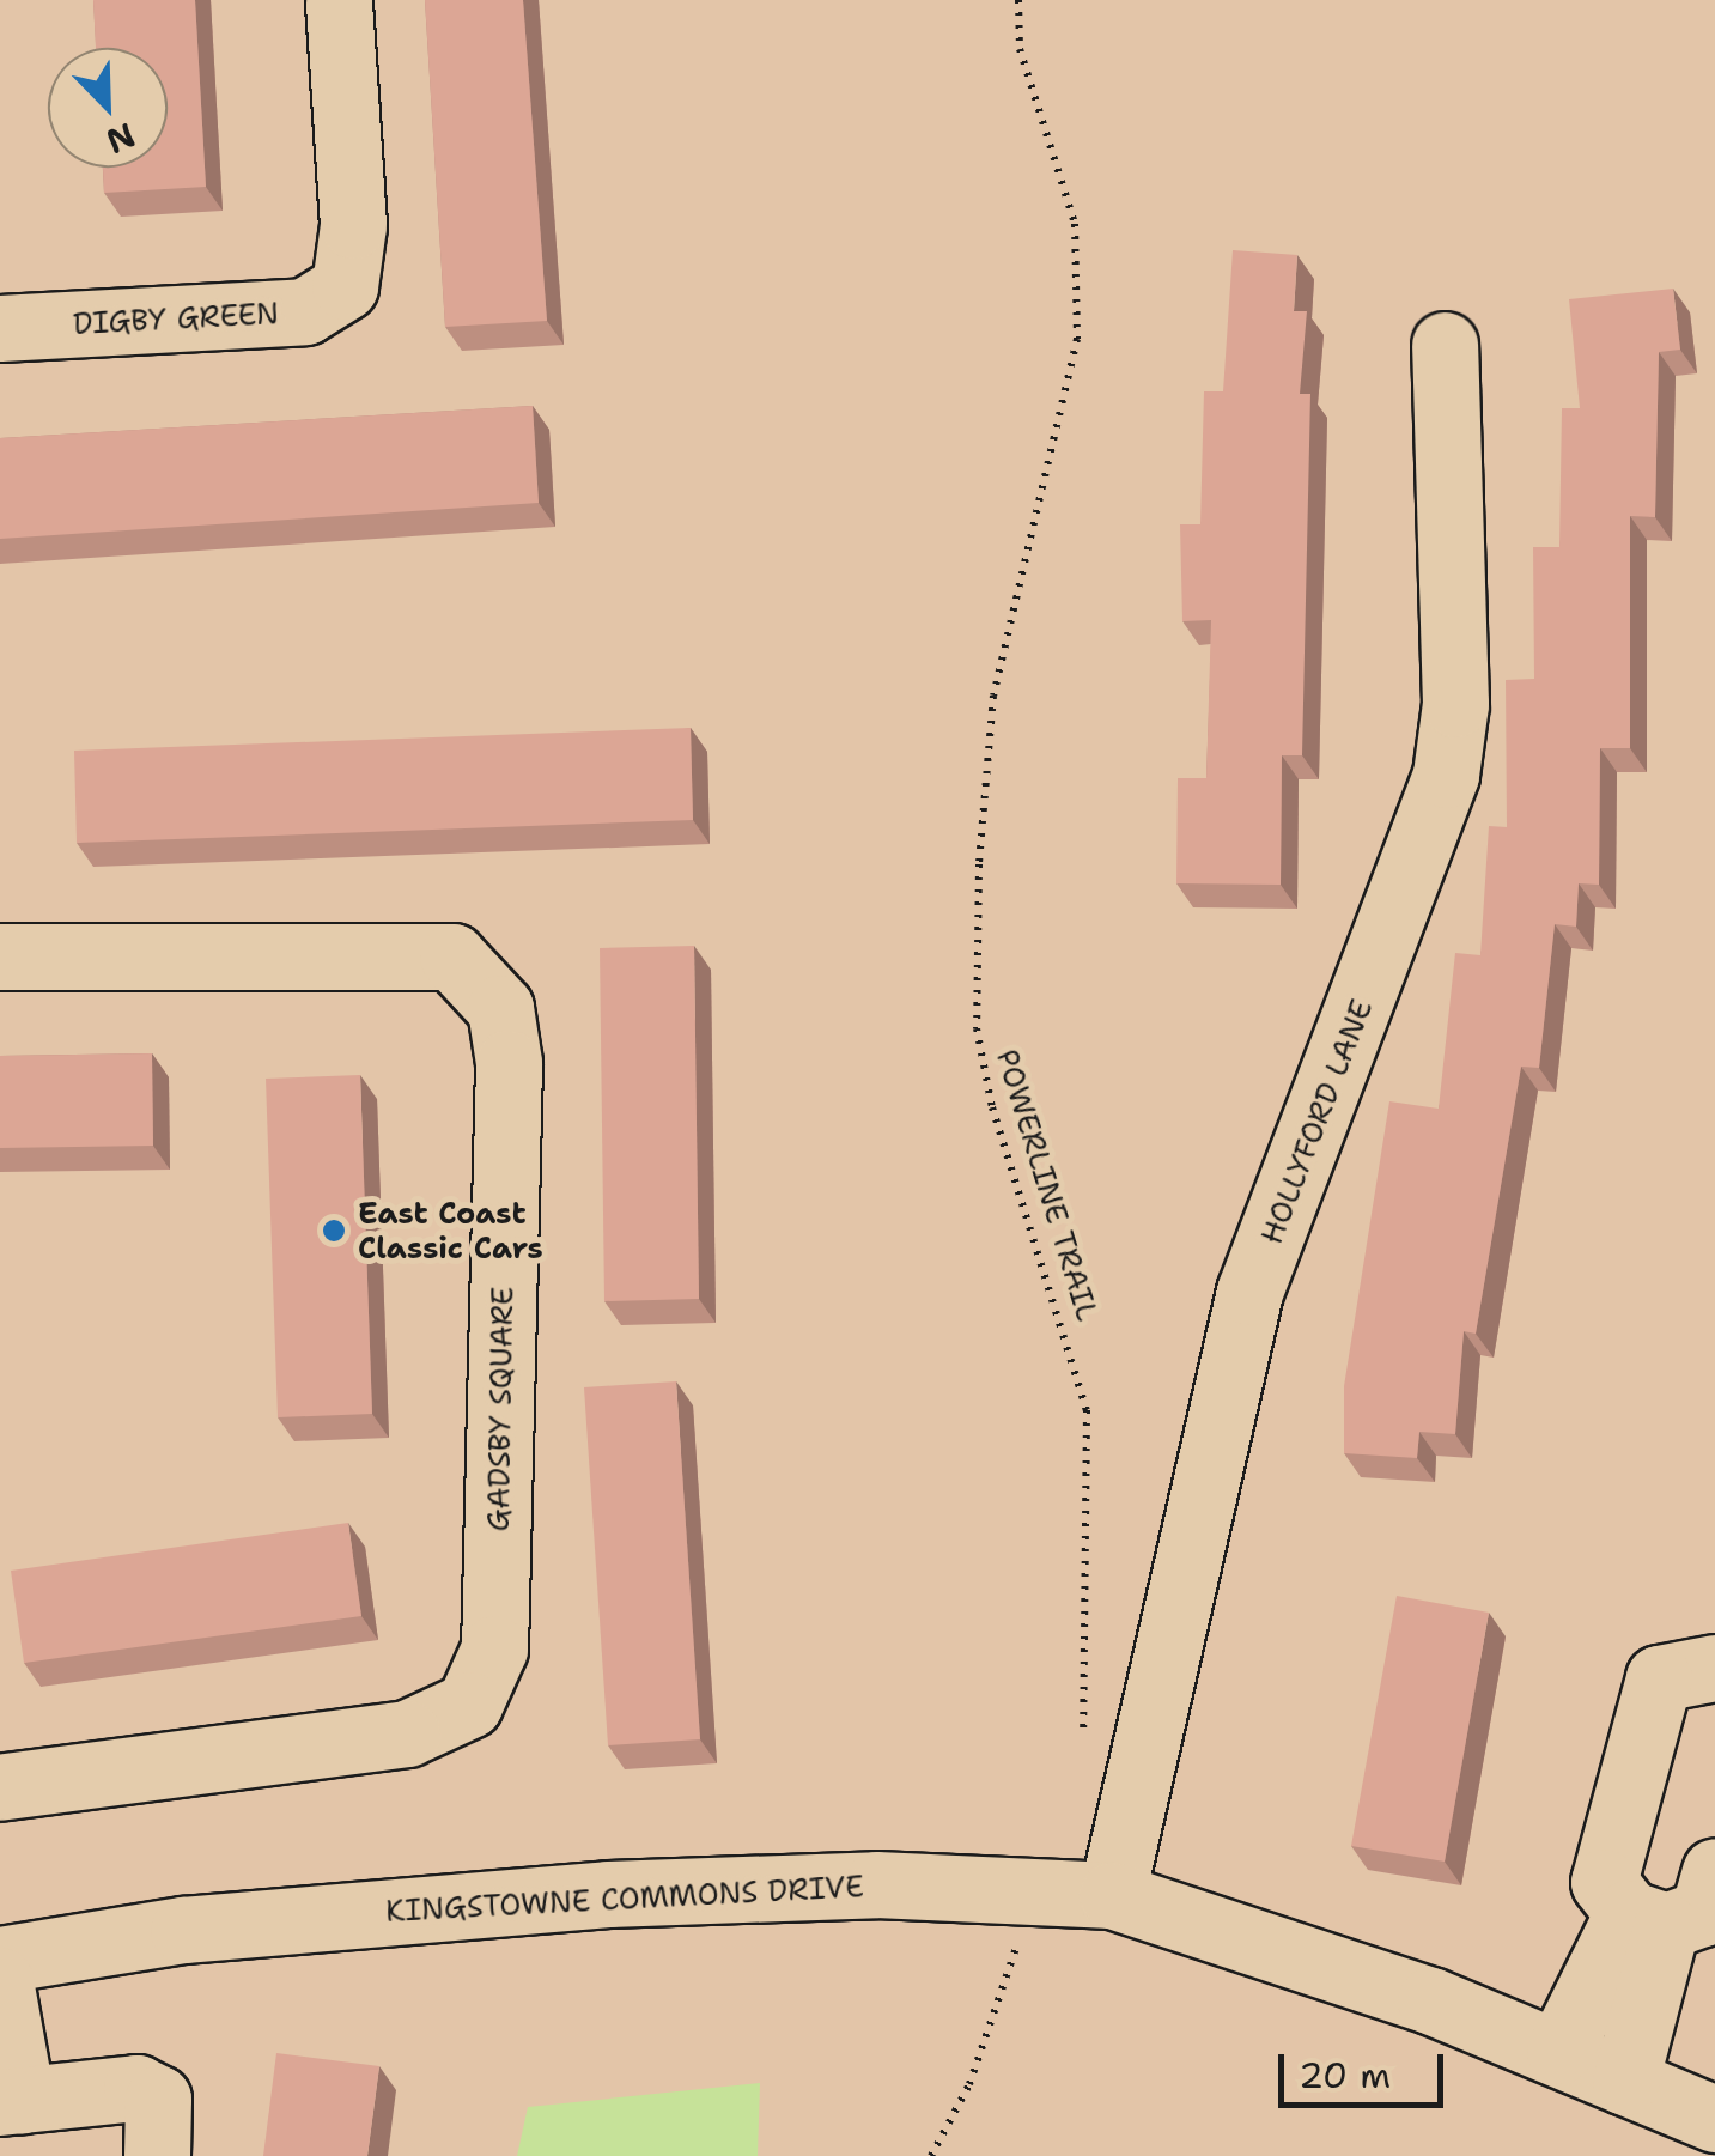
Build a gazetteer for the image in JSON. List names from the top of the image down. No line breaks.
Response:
{"streets":{"street":["DIGBY GREEN","HOLLYFORD LANE","GADSBY SQUARE","KINGSTOWNE COMMONS DRIVE"],"path":["POWERLINE TRAIL"]},"crossings":[["HOLLYFORD LANE","KINGSTOWNE COMMONS DRIVE"]],"places":["East Coast Classic Cars"],"scale_bar":"20 m","north":"bottom right"}
